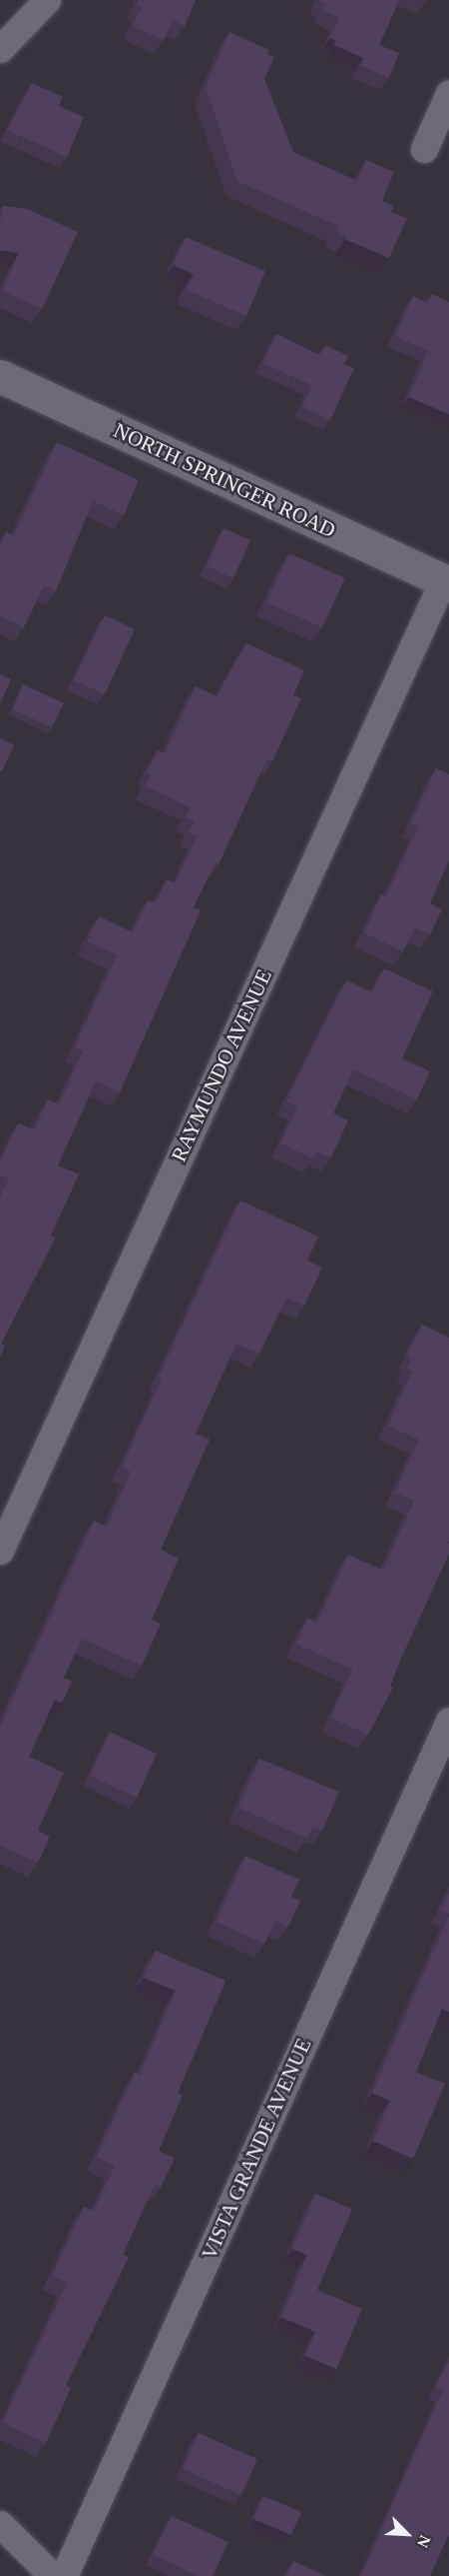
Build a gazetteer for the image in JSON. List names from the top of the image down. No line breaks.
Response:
{"streets":{"street":["NORTH SPRINGER ROAD","RAYMUNDO AVENUE","VISTA GRANDE AVENUE"]},"crossings":[["NORTH SPRINGER ROAD","RAYMUNDO AVENUE"]],"north":"bottom right"}
